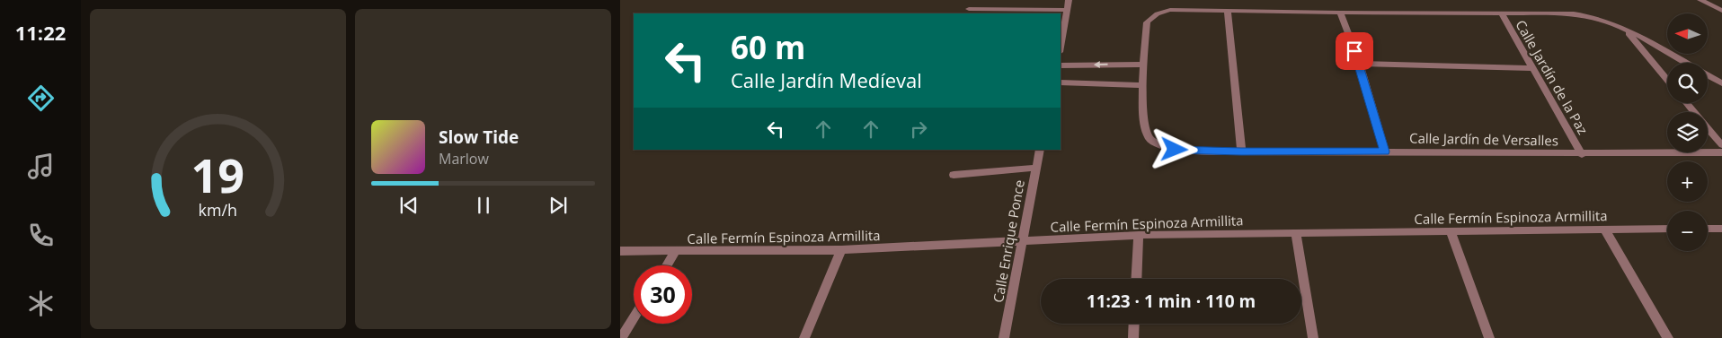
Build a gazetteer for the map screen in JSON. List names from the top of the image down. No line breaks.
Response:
{"streets":{"street":["Calle Jardín de la Paz","Calle Jardín de Versalles","Calle Fermín Espinoza Armillita","Calle Enrique Ponce"]},"crossings":[["Calle Jardín de la Paz","Calle Jardín de Versalles"],["Calle Fermín Espinoza Armillita","Calle Enrique Ponce"]],"north":"left","page":{"tabs":"11:22","map_buttons":["+","−"],"turn":["60 m","Calle Jardín Medíeval"],"song":["Slow Tide","Marlow"],"limit":"30","trip":"11:23 · 1 min · 110 m","gauge":["19","km/h"]}}
